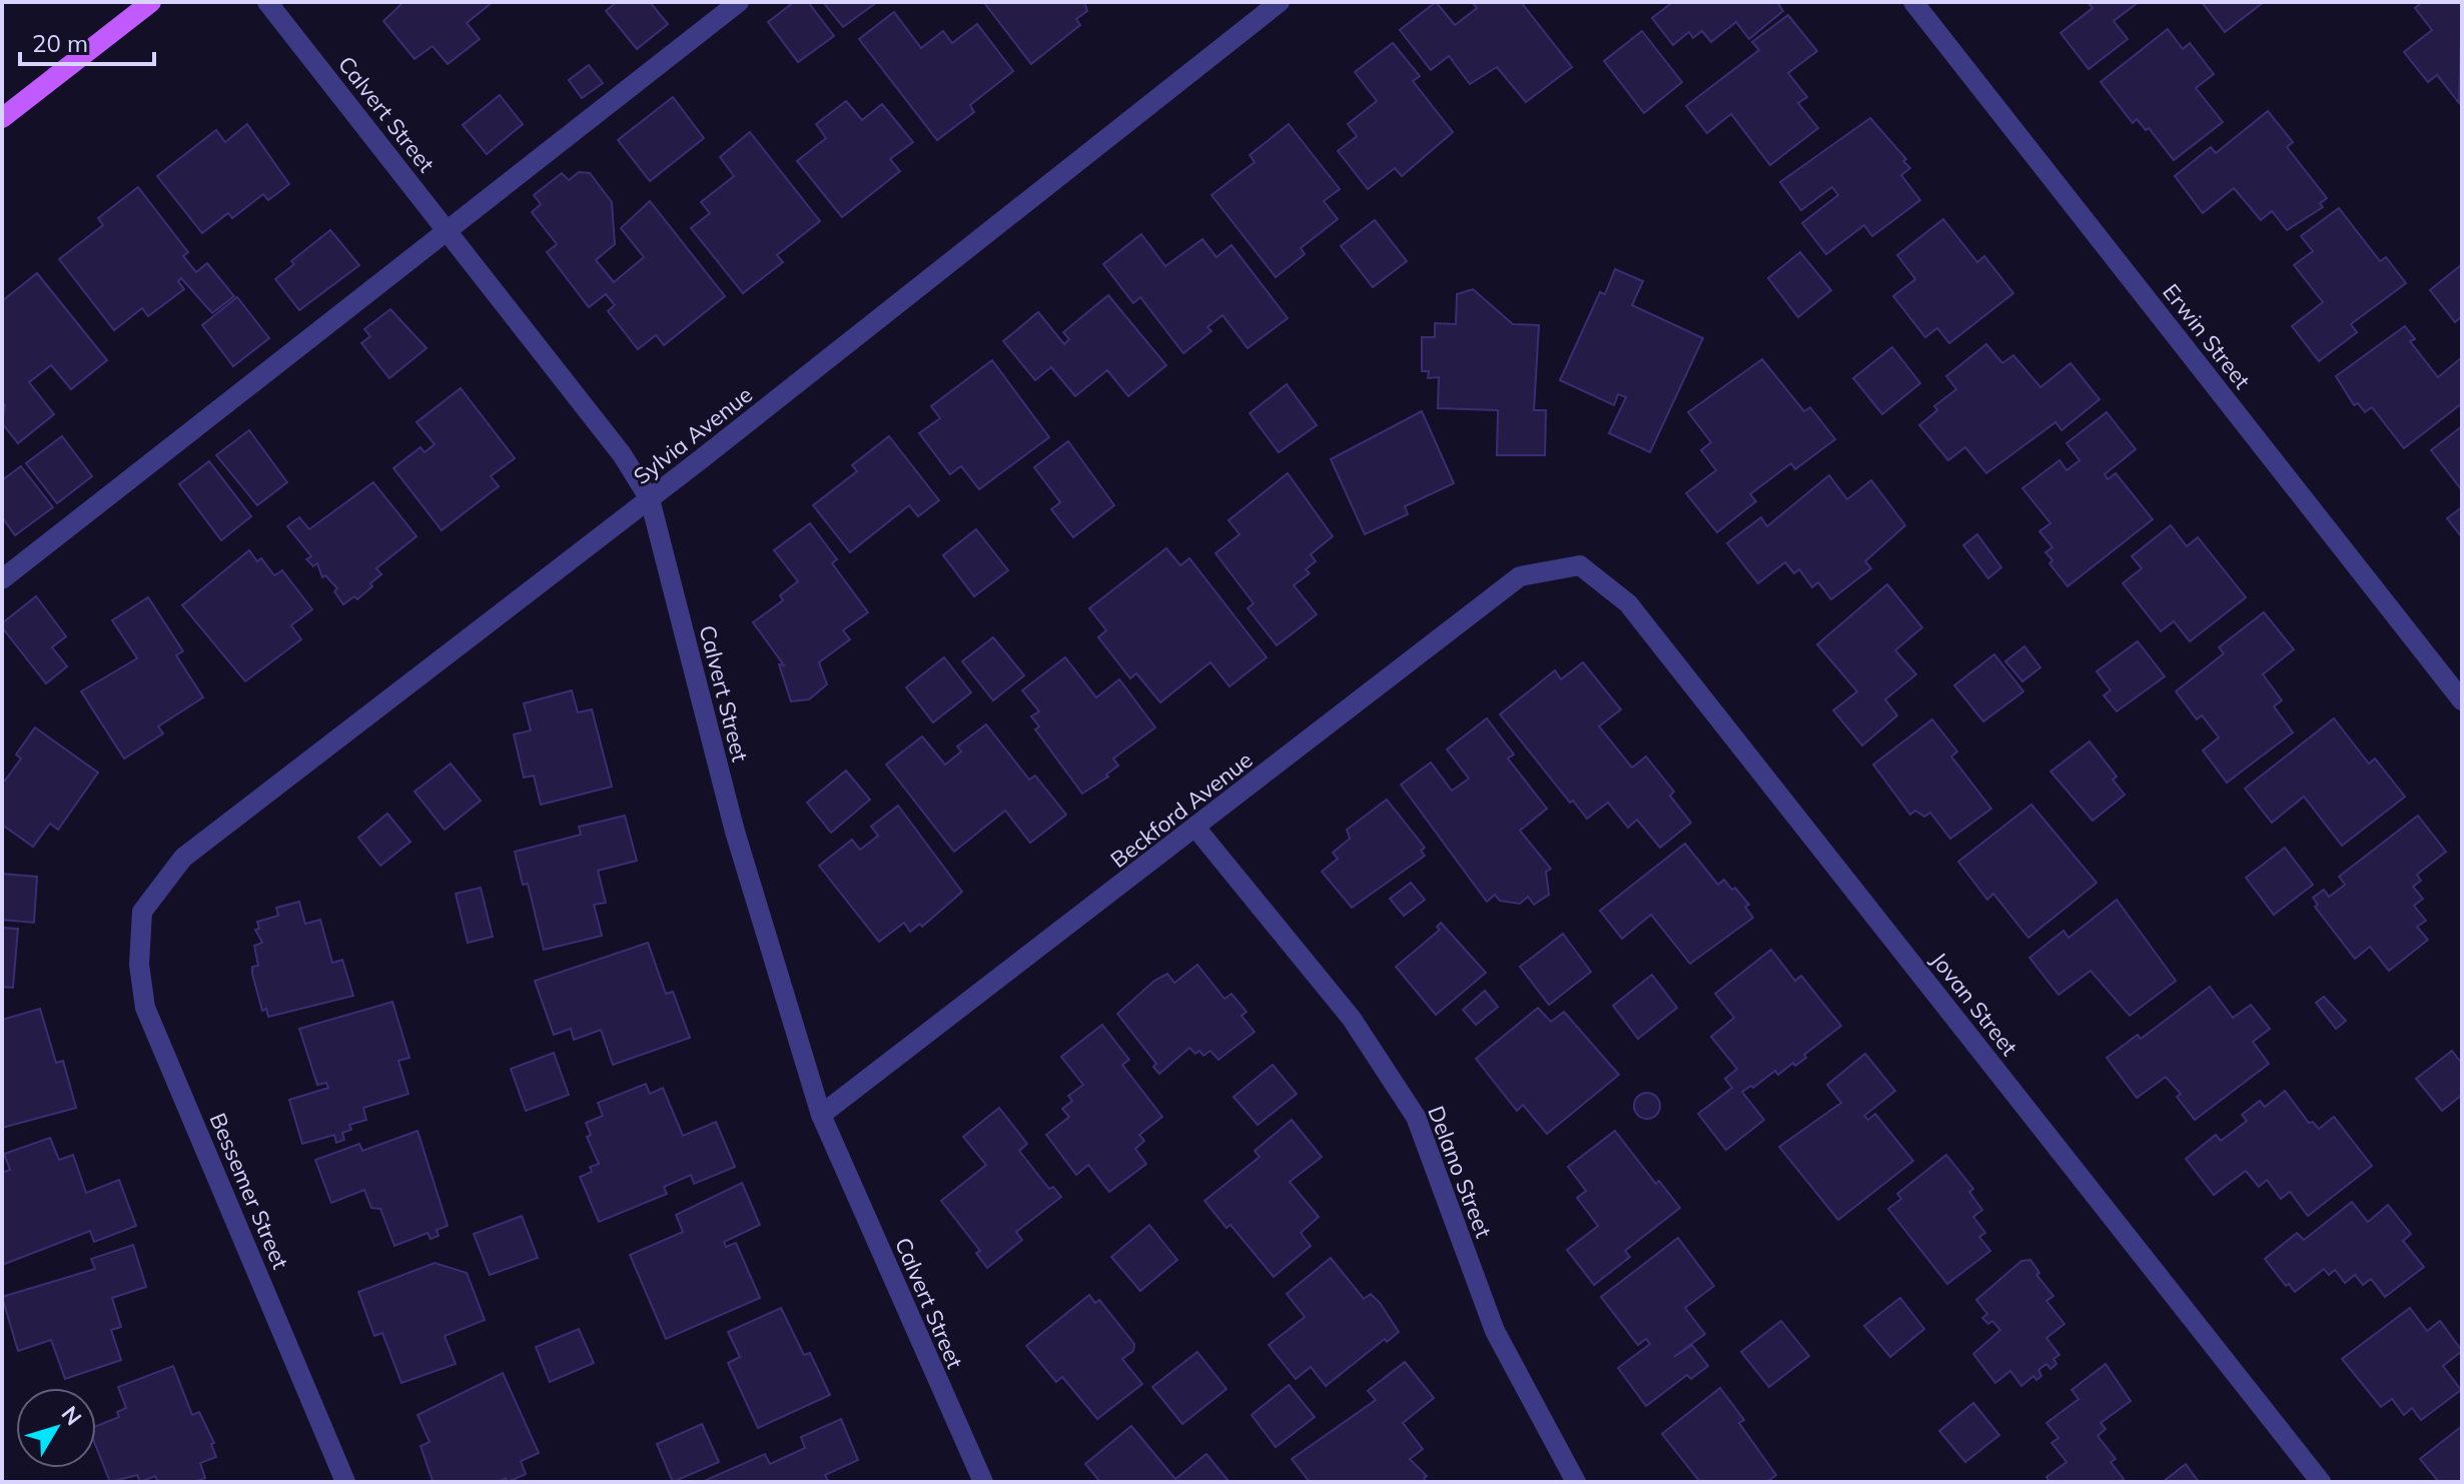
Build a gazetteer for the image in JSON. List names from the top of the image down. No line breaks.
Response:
{"streets":{"street":["Calvert Street","Erwin Street","Sylvia Avenue","Beckford Avenue","Jovan Street","Delano Street","Bessemer Street"]},"crossings":[["Calvert Street","Sylvia Avenue"],["Calvert Street","Beckford Avenue"],["Sylvia Avenue","Bessemer Street"],["Beckford Avenue","Jovan Street"],["Beckford Avenue","Delano Street"]],"scale_bar":"20 m","north":"top right"}
